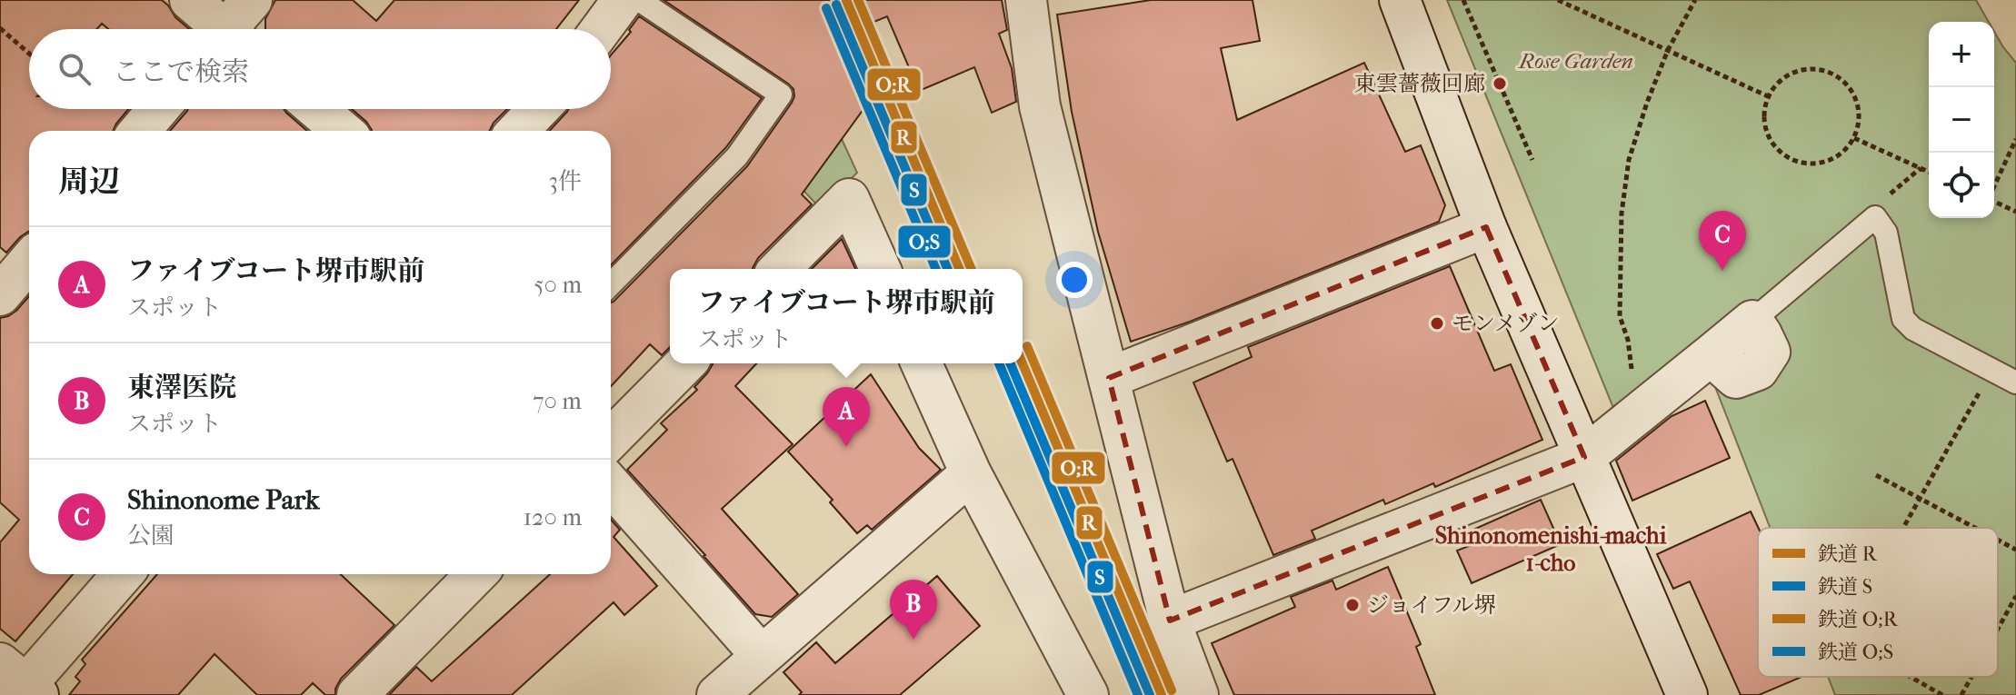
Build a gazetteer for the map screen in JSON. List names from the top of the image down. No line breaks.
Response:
{"districts":["Shinonomenishi-machi 1-cho"],"parks":["Rose Garden"],"places":["東雲薔薇回廊","モンメゾン","ジョイフル堺"],"lines":["rail line R","rail line O;R","rail line S","rail line O;S"],"legend":["鉄道 R","鉄道 S","鉄道 O;R","鉄道 O;S"],"page":{"map_buttons":["+","−"],"search":"ここで検索","heading":["周辺","3件"],"pins":["C","A","B"],"list":[{"mark":"A","name":"ファイブコート堺市駅前","note":"スポット","value":"50 m"},{"mark":"B","name":"東澤医院","note":"スポット","value":"70 m"},{"mark":"C","name":"Shinonome Park","note":"公園","value":"120 m"}],"popup":["ファイブコート堺市駅前","スポット"]}}
